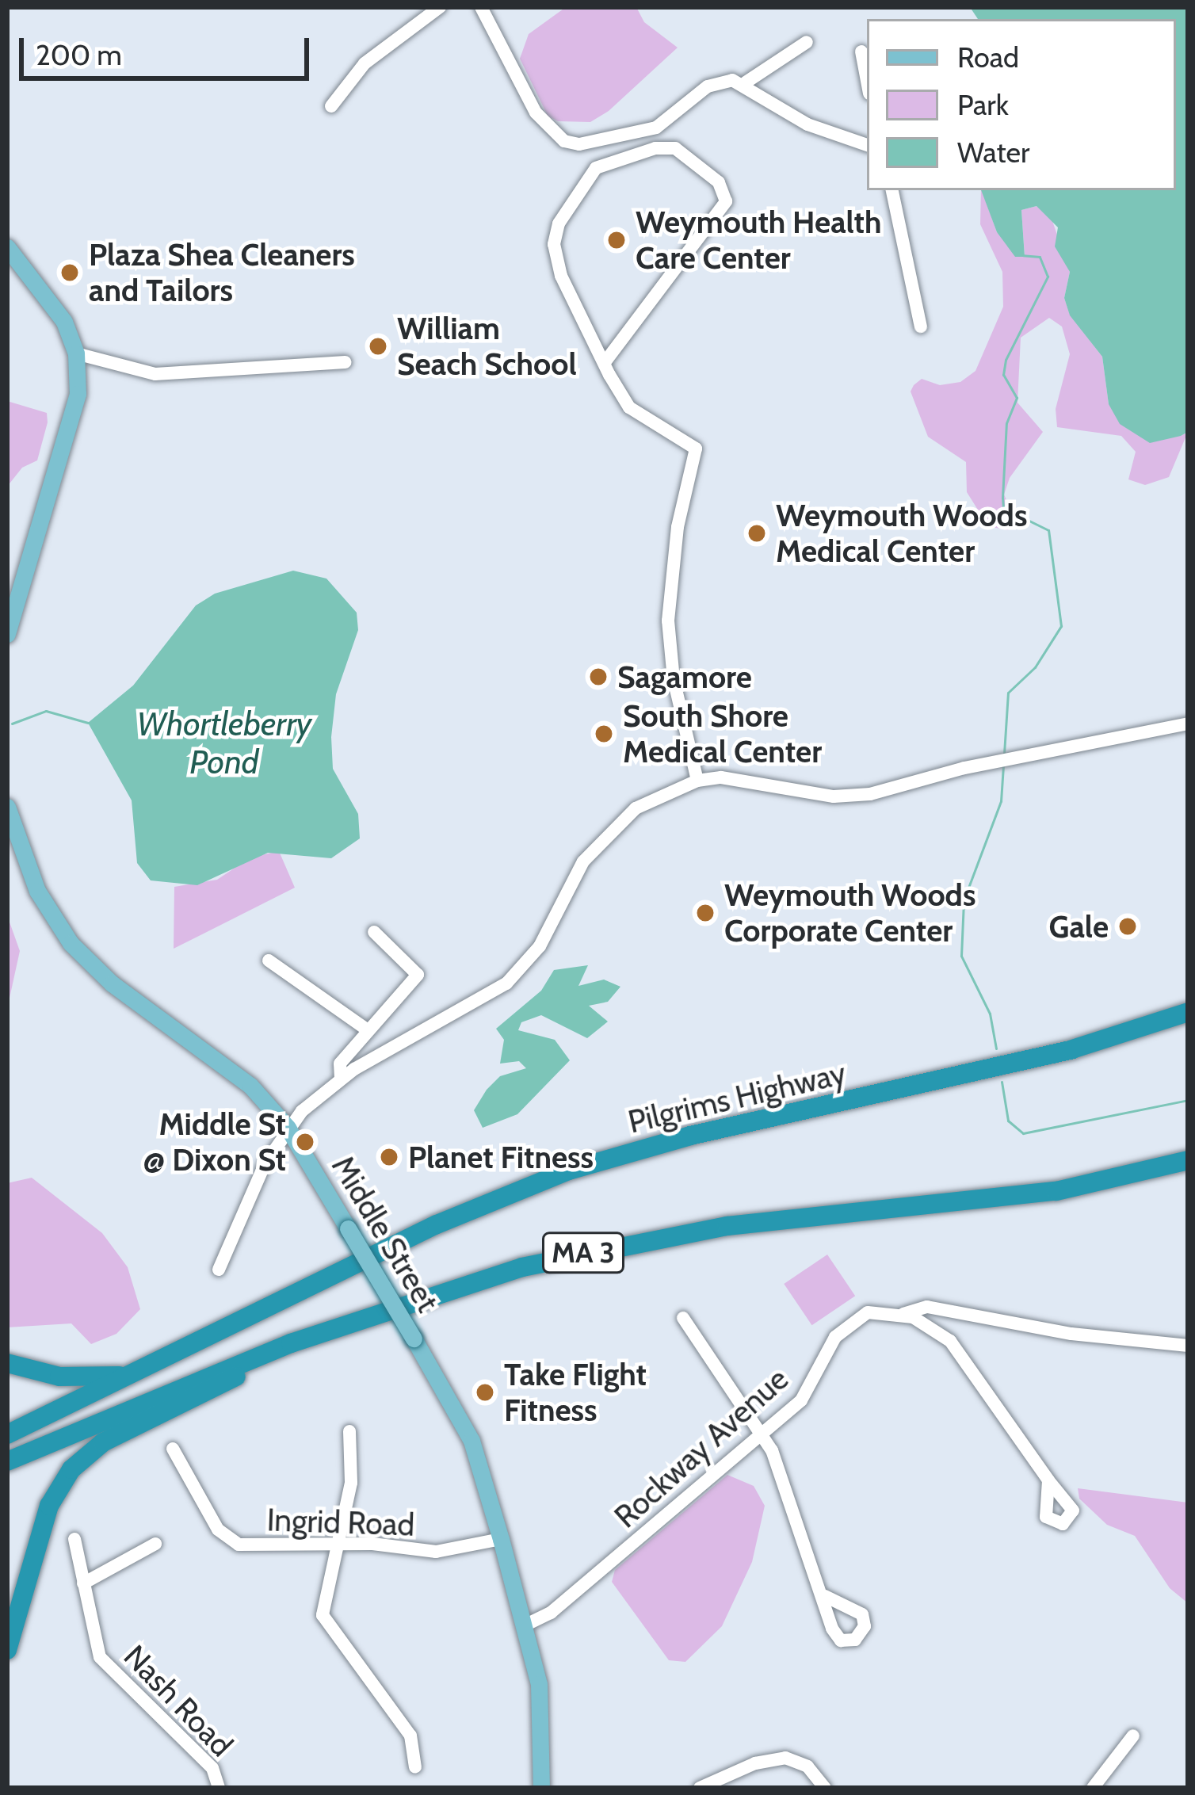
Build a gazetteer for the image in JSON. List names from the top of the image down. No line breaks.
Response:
{"streets":{"highway":["Pilgrims Highway","MA 3"],"main road":["Middle Street"],"street":["Rockway Avenue","Ingrid Road","Nash Road"]},"crossings":[["Middle Street","Rockway Avenue"],["Middle Street","Ingrid Road"]],"water":["Whortleberry Pond"],"places":["Weymouth Health Care Center","Plaza Shea Cleaners and Tailors","William Seach School","Weymouth Woods Medical Center","Sagamore","South Shore Medical Center","Weymouth Woods Corporate Center","Gale","Middle St @ Dixon St","Planet Fitness","Take Flight Fitness"],"legend":["Road","Park","Water"],"scale_bar":"200 m"}
